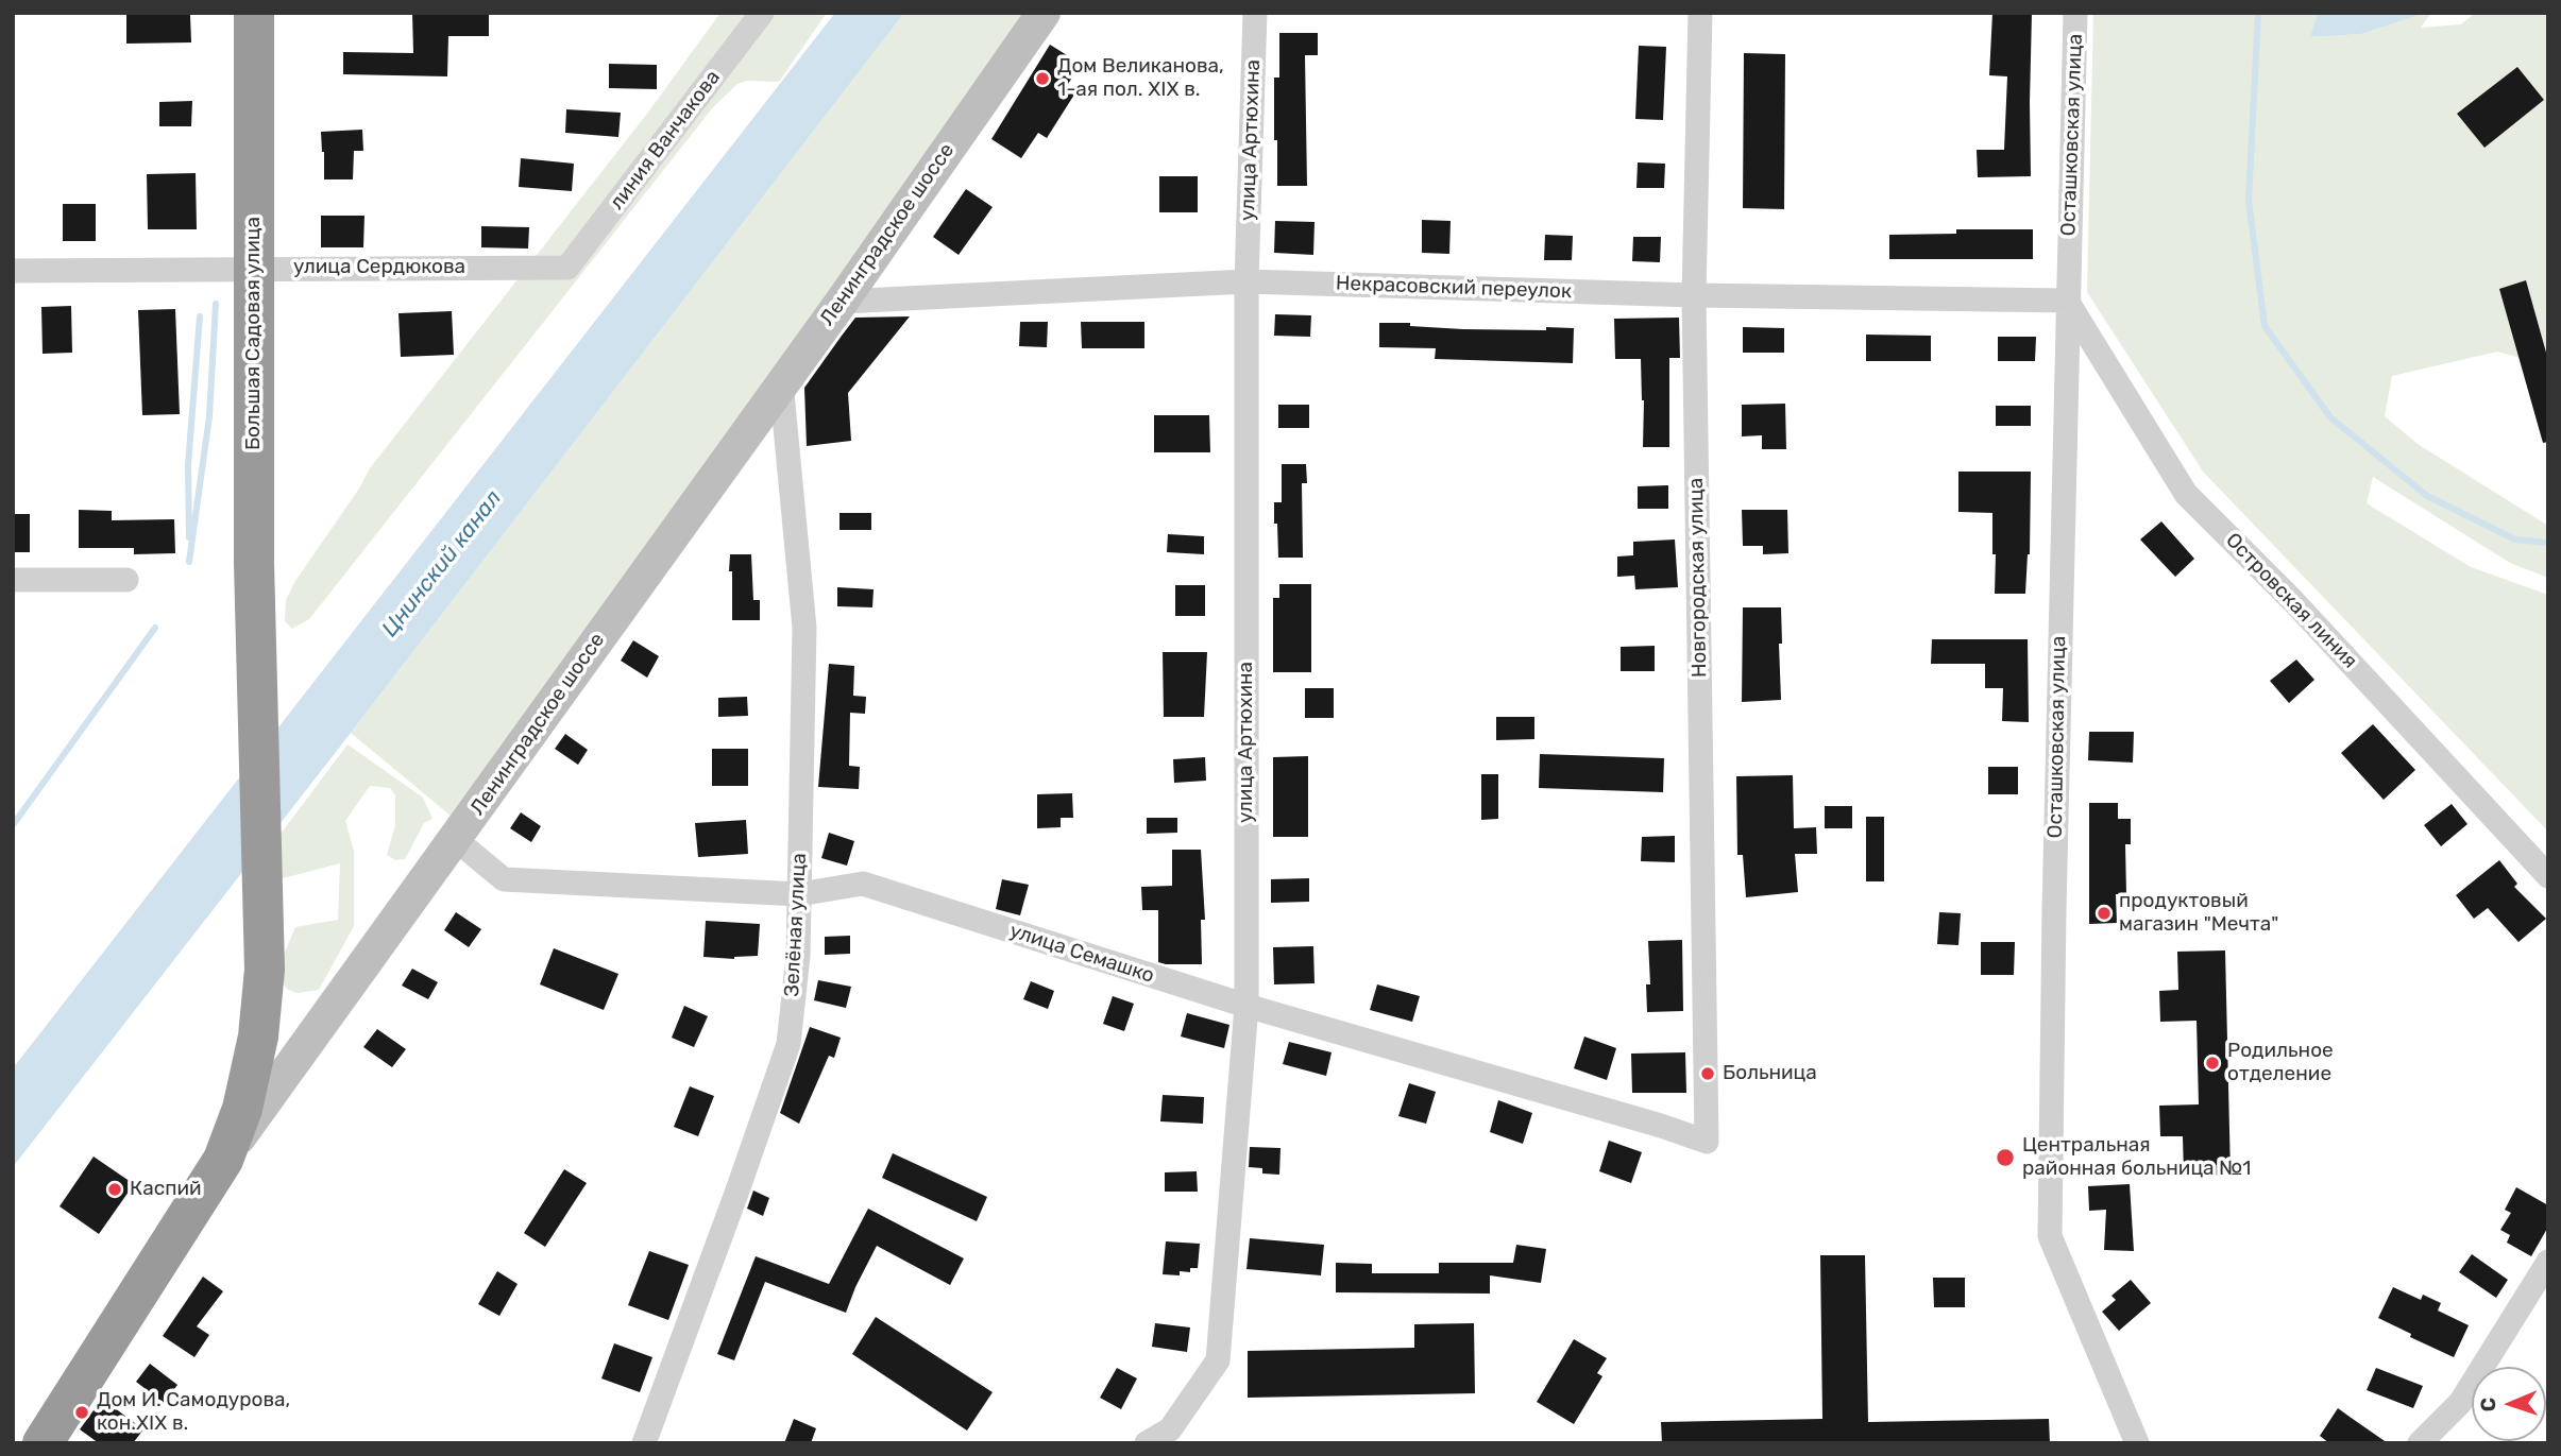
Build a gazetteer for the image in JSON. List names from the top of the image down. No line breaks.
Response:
{"streets":{"highway":["Ленинградское шоссе","Большая Садовая улица"],"street":["Осташковская улица","линия Ванчакова","улица Артюхина","улица Сердюкова","Некрасовский переулок","Новгородская улица","Островская линия","Зелёная улица","улица Семашко"]},"crossings":[["Осташковская улица","Некрасовский переулок"],["Осташковская улица","Островская линия"],["линия Ванчакова","улица Сердюкова"],["улица Артюхина","Некрасовский переулок"],["улица Артюхина","улица Семашко"],["Ленинградское шоссе","Некрасовский переулок"],["Ленинградское шоссе","Большая Садовая улица"],["Ленинградское шоссе","Зелёная улица"],["Ленинградское шоссе","улица Семашко"],["улица Сердюкова","Большая Садовая улица"],["Некрасовский переулок","Новгородская улица"],["Некрасовский переулок","Островская линия"],["Новгородская улица","улица Семашко"],["Зелёная улица","улица Семашко"]],"water":["Цнинский канал"],"places":["Дом Великанова, 1-ая пол. XIX в.","продуктовый магазин \"Мечта\"","Родильное отделение","Больница","Центральная районная больница №1","Каспий","Дом И. Самодурова, кон.XIX в."],"north":"left"}
